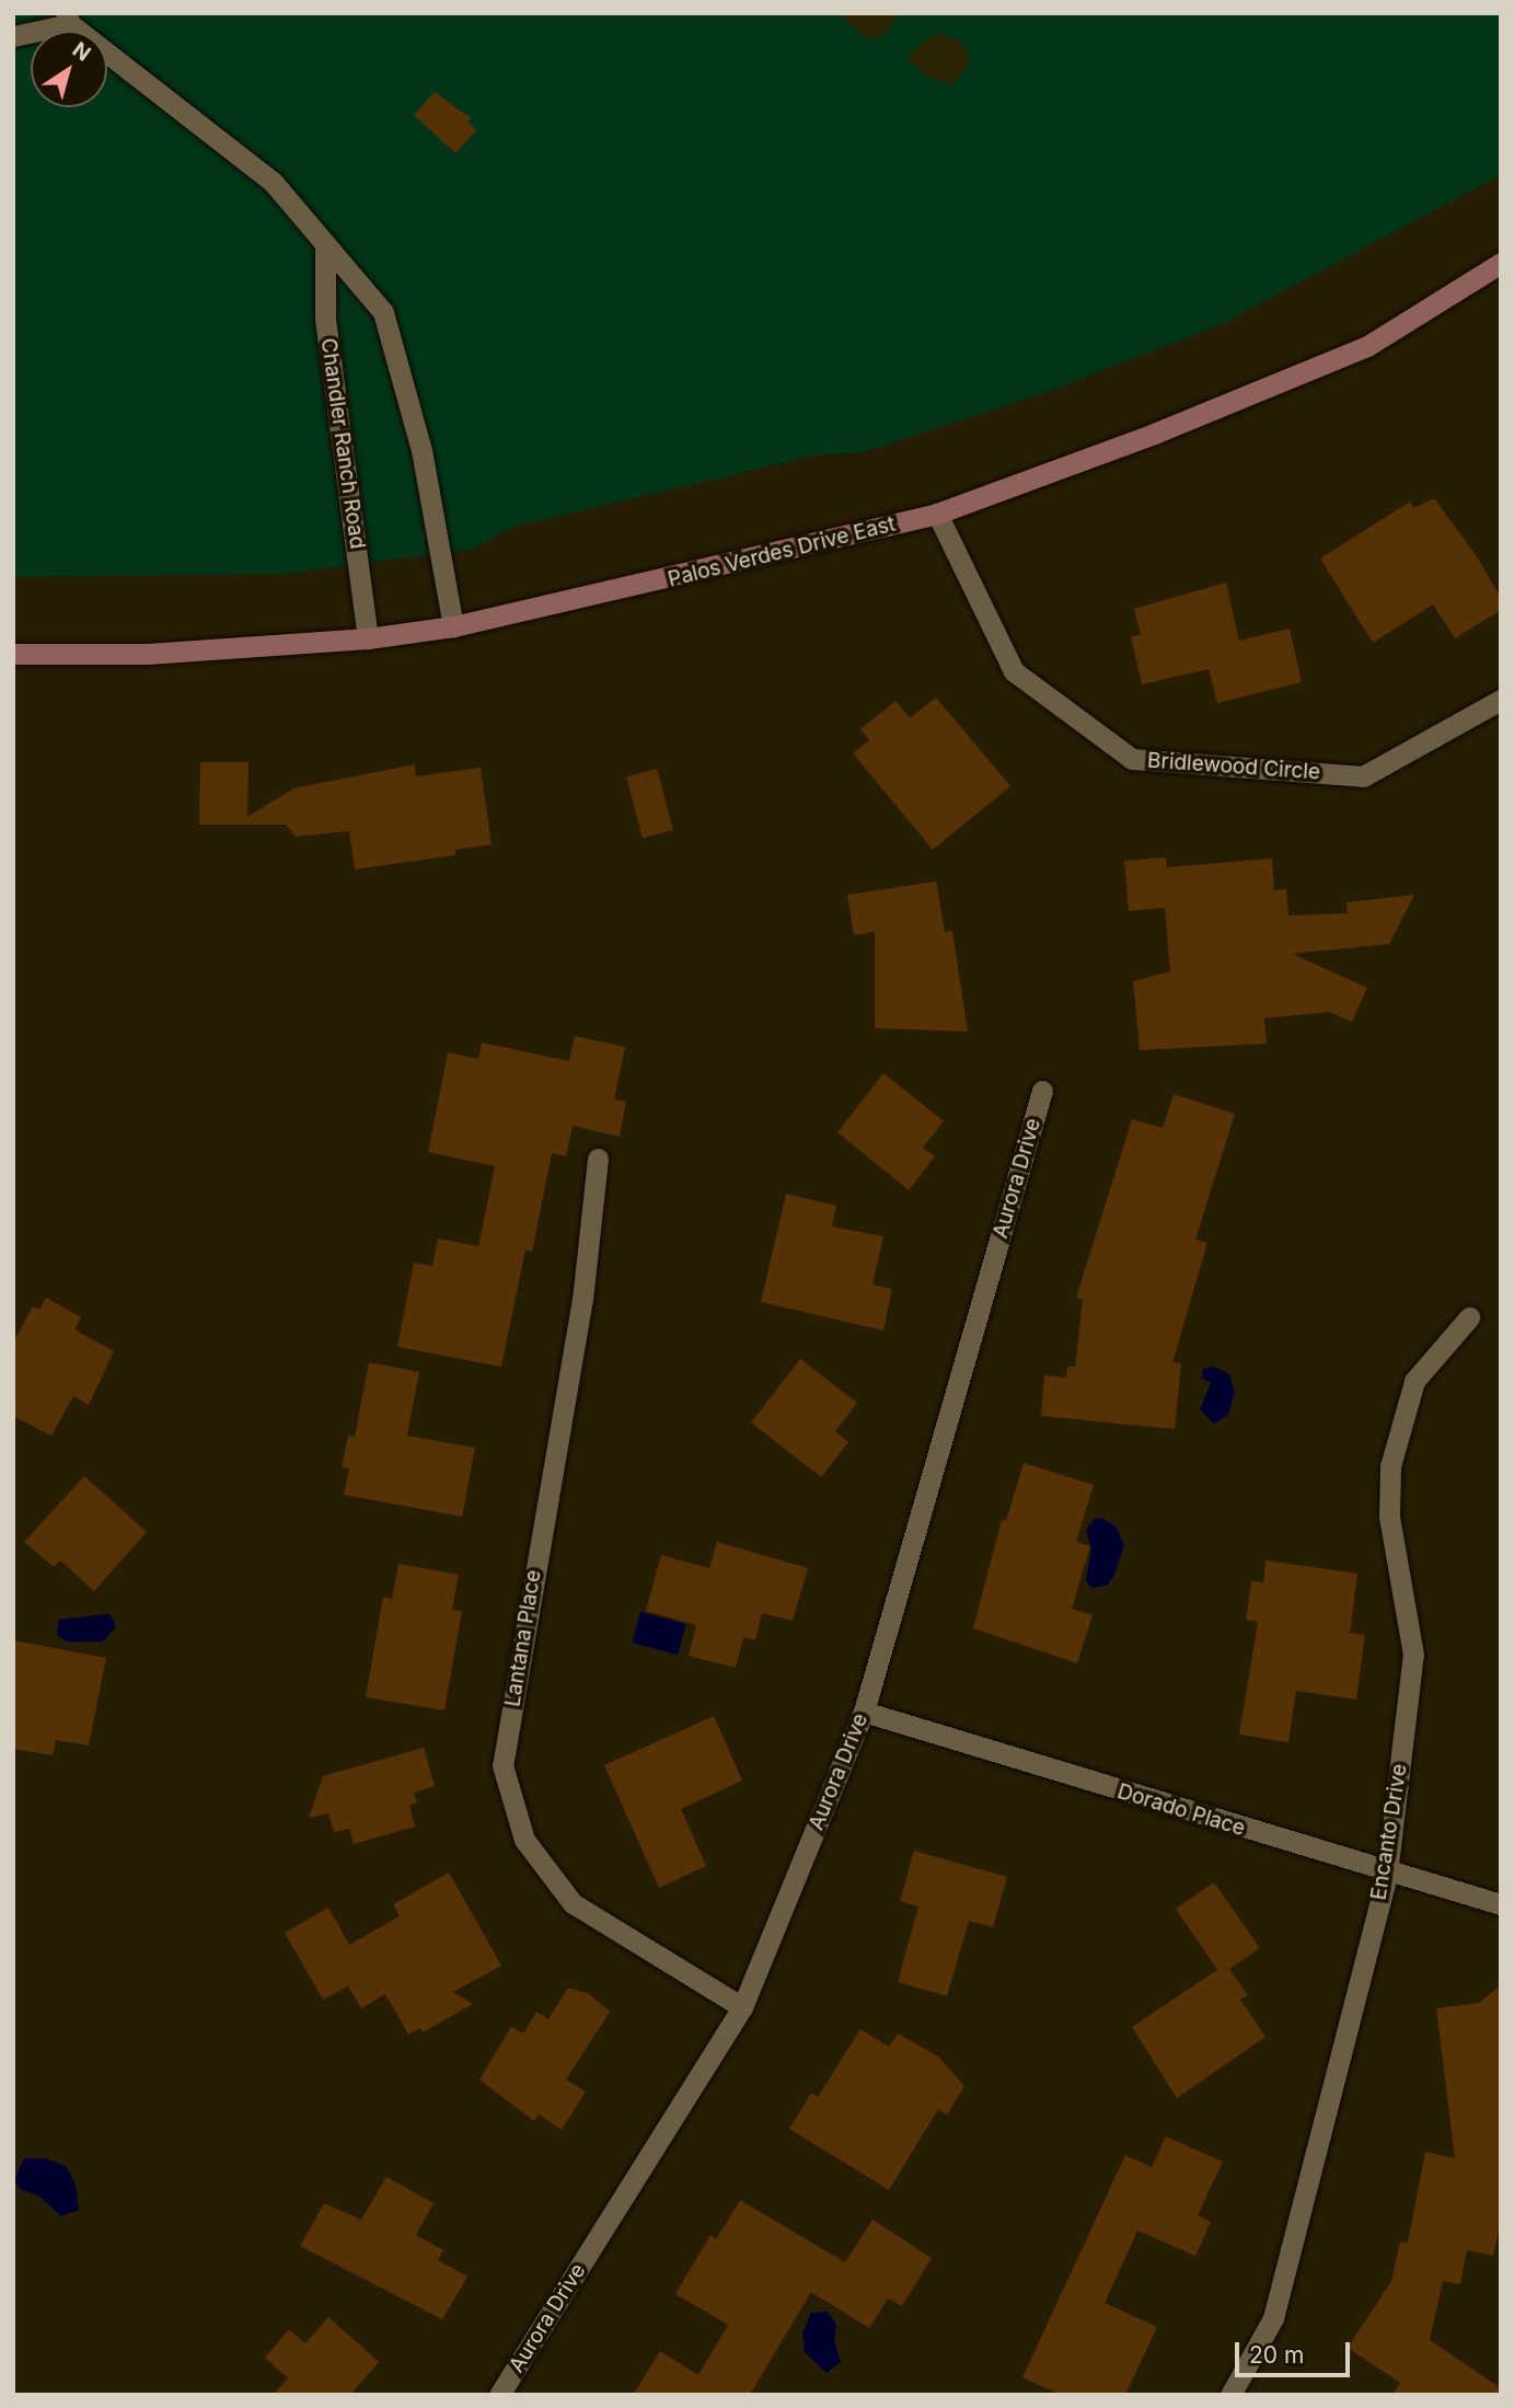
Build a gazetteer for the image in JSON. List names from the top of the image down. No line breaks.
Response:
{"streets":{"main road":["Palos Verdes Drive East"],"street":["Chandler Ranch Road","Bridlewood Circle","Aurora Drive","Lantana Place","Dorado Place","Encanto Drive"]},"crossings":[["Chandler Ranch Road","Palos Verdes Drive East"],["Palos Verdes Drive East","Bridlewood Circle"],["Aurora Drive","Lantana Place"],["Aurora Drive","Dorado Place"],["Dorado Place","Encanto Drive"]],"scale_bar":"20 m","north":"top right"}
